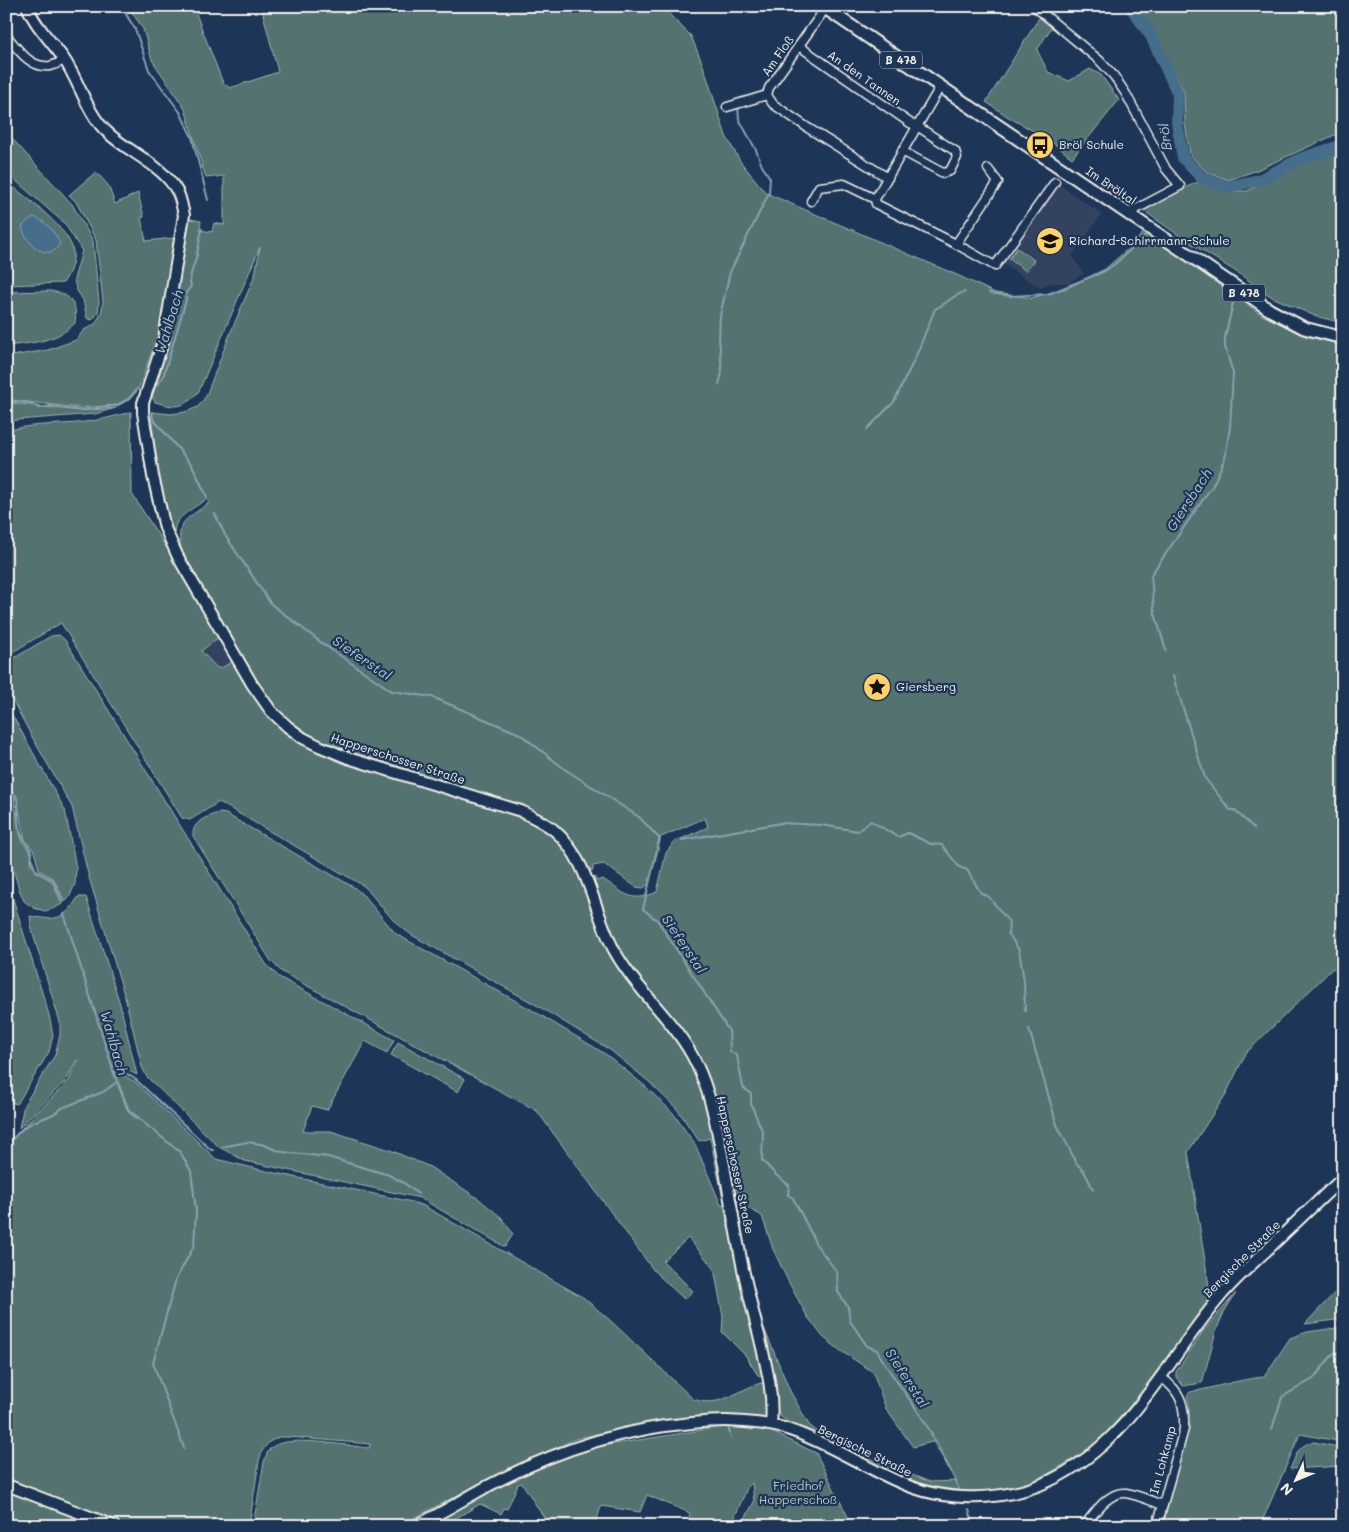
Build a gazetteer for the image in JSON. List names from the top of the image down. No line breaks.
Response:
{"streets":{"main road":["B 478","Im Bröltal"],"street":["Am Floß","An den Tannen","Happerschosser Straße","Bergische Straße","Im Lohkamp"]},"crossings":[["Am Floß","An den Tannen"],["Am Floß","Im Bröltal"],["Happerschosser Straße","Bergische Straße"],["Bergische Straße","Im Lohkamp"]],"water":["Bröl","Wahlbach","Giersbach","Sieferstal"],"parks":["Friedhof Happerschoß"],"places":{"bus stop":["Bröl Schule"],"school or university":["Richard-Schirrmann-Schule"],"place":["Giersberg"]},"north":"bottom left"}
